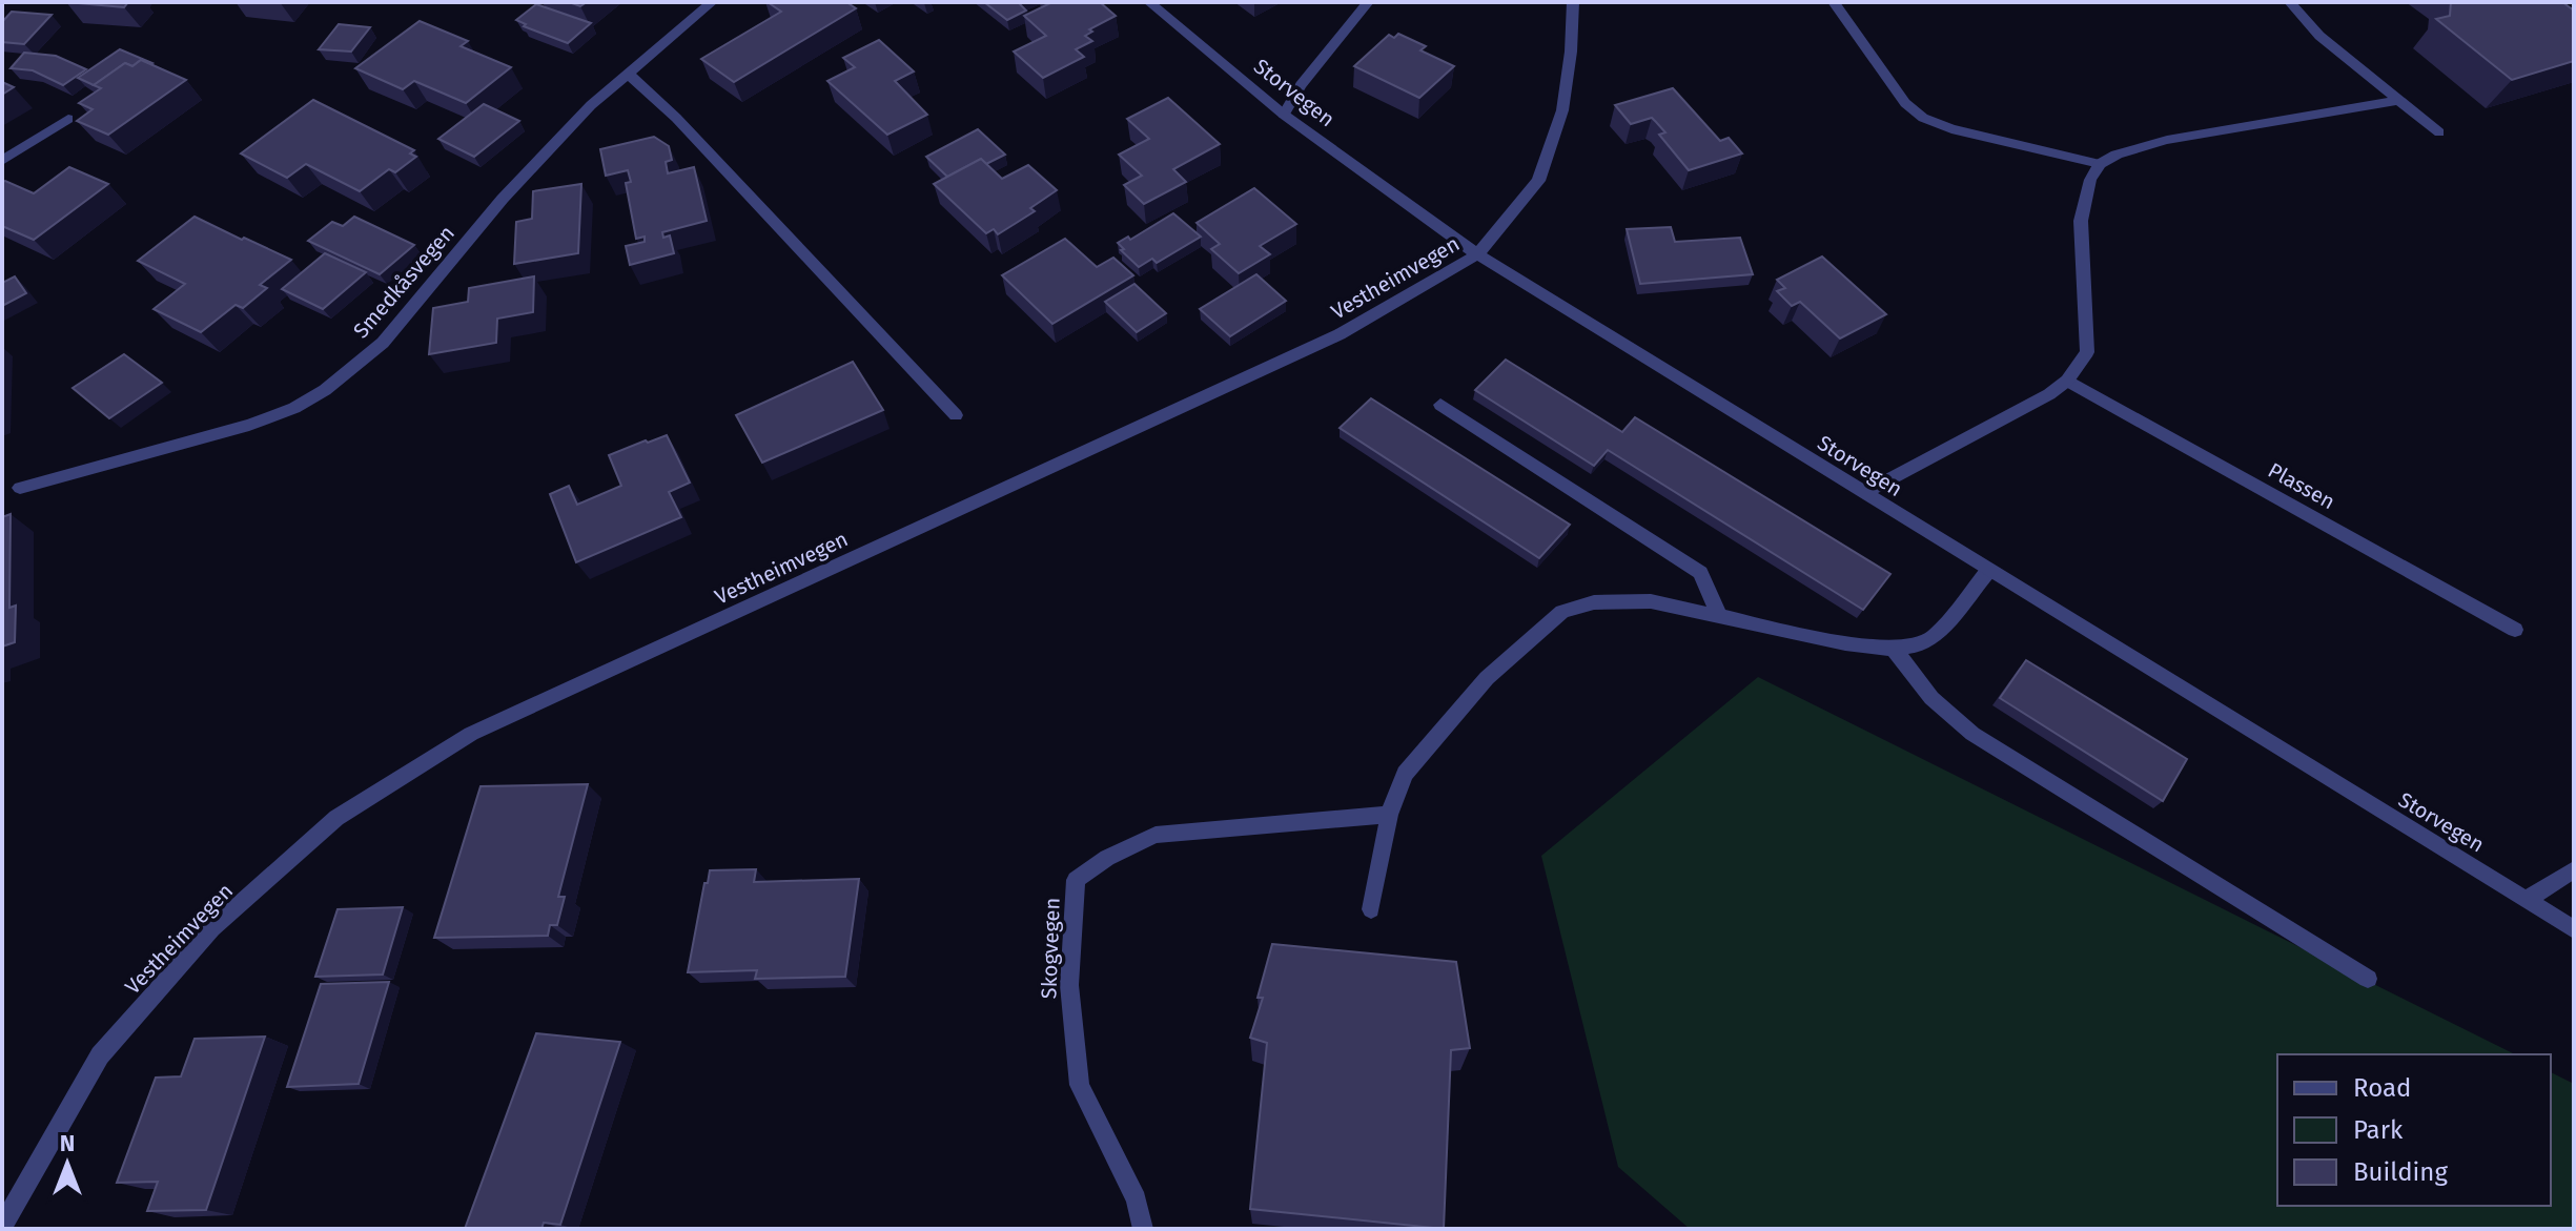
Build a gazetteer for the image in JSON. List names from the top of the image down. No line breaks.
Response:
{"streets":{"street":["Storvegen","Vestheimvegen","Smedkåsvegen","Plassen","Skogvegen"]},"crossings":[["Storvegen","Vestheimvegen"]],"legend":["Road","Park","Building"],"north":"top"}
